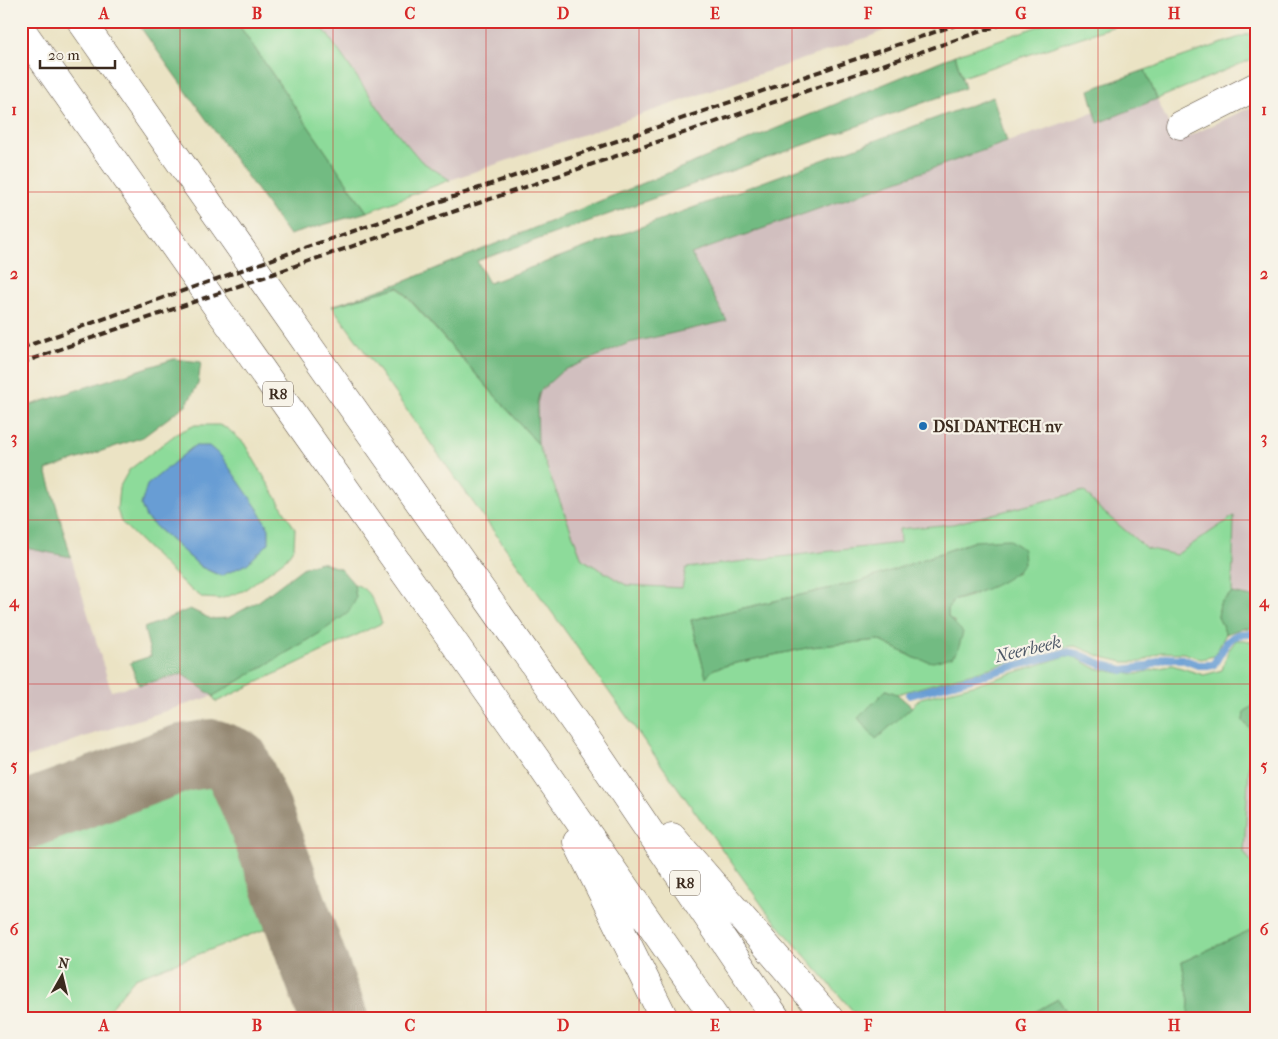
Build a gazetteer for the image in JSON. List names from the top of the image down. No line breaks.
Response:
{"streets":{"main road":["R8"]},"water":["Neerbeek"],"places":["DSI DANTECH nv"],"scale_bar":"20 m","north":"top","grid":{"columns":["A","B","C","D","E","F","G","H"],"rows":["1","2","3","4","5","6"]}}
